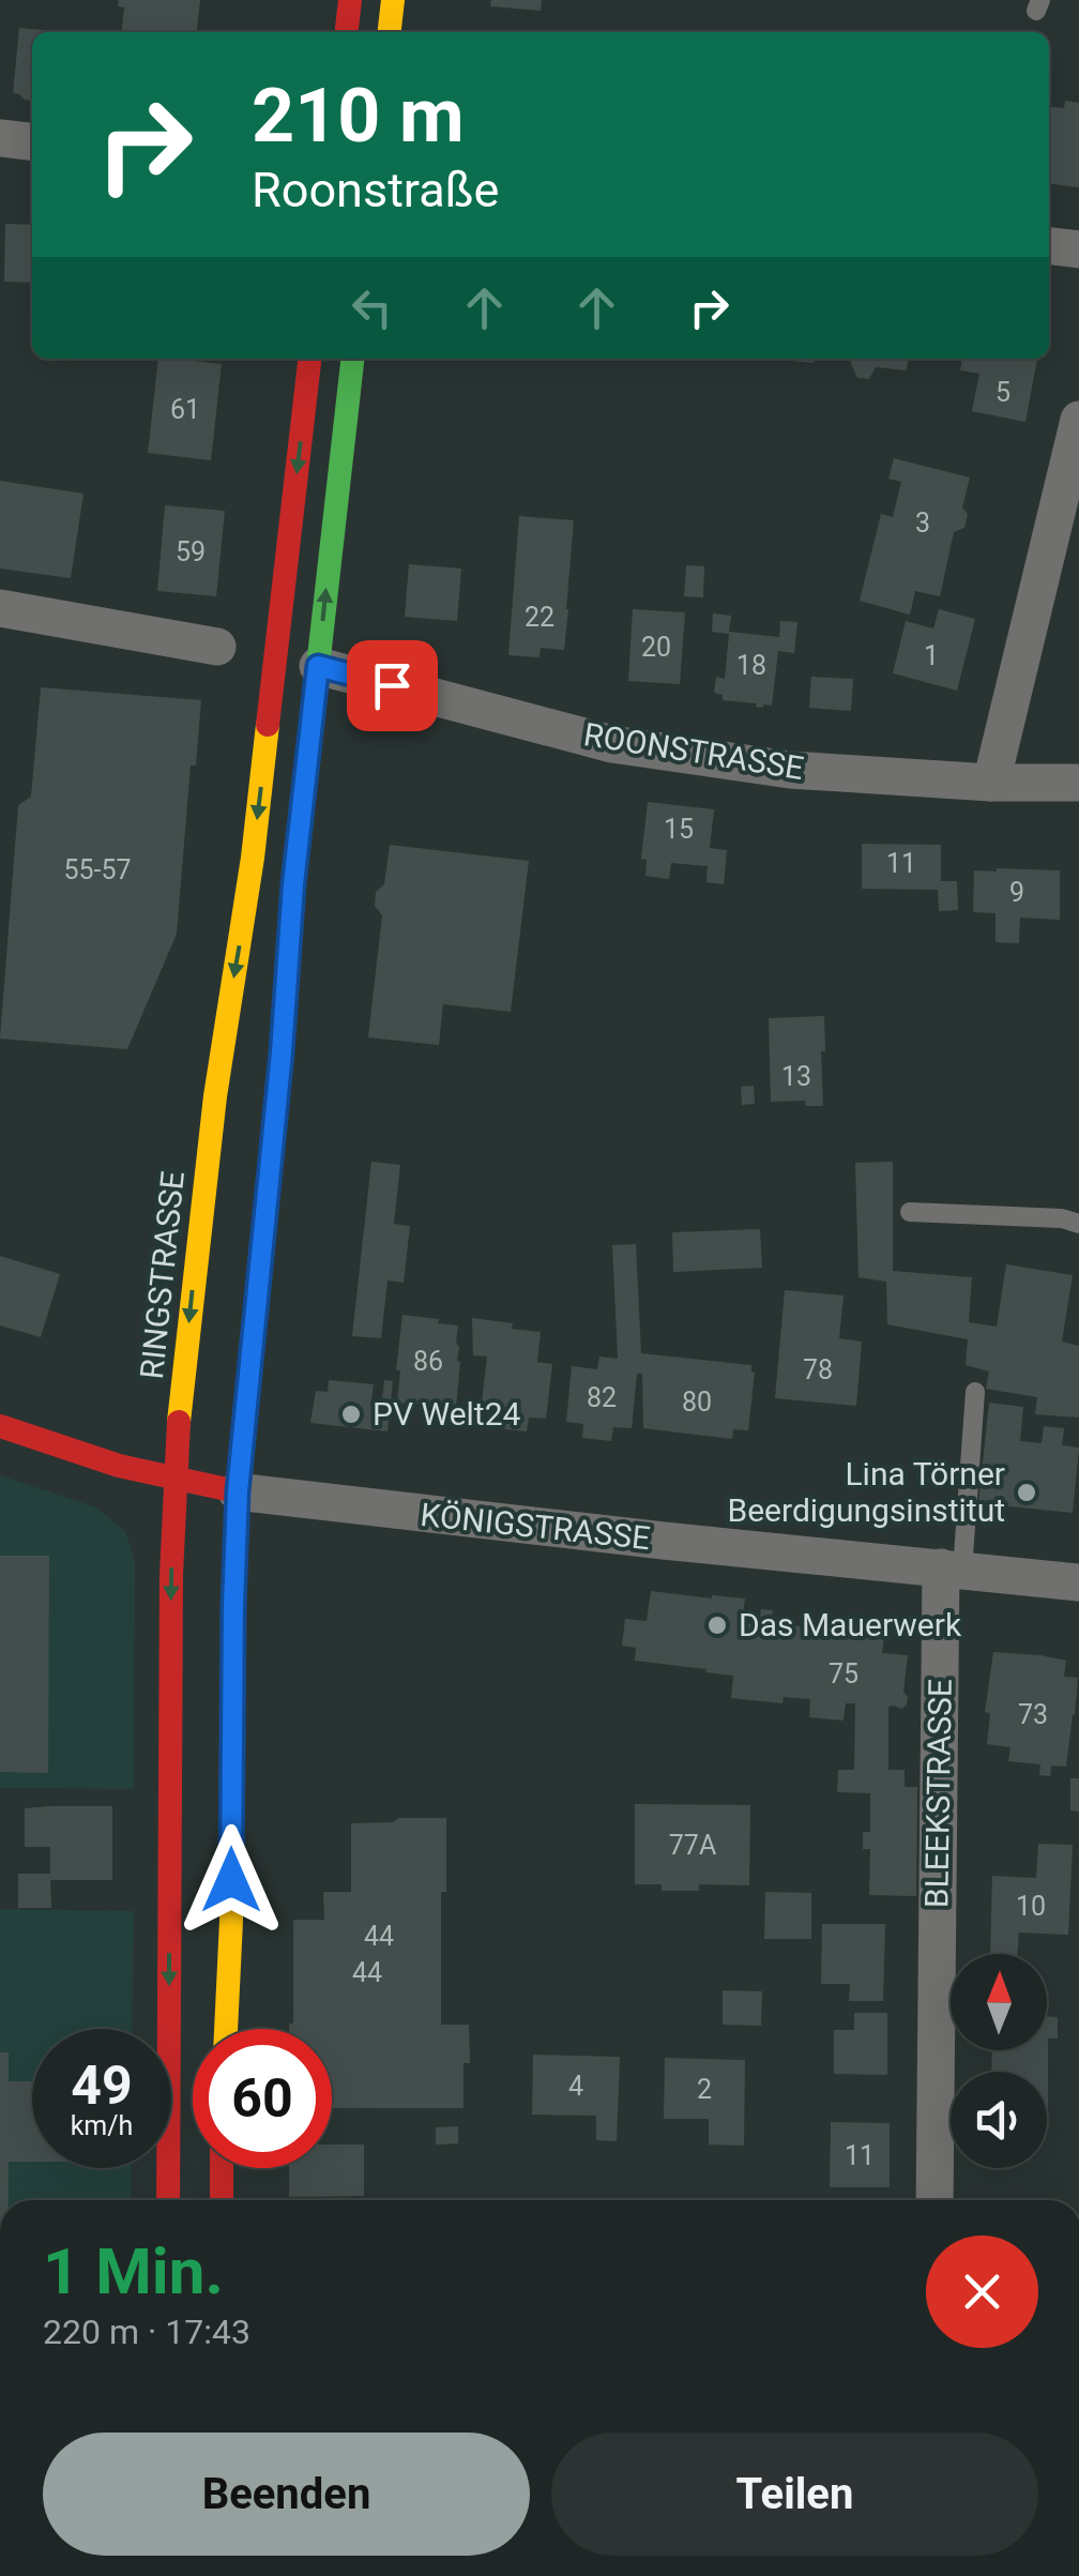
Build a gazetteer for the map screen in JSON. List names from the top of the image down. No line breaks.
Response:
{"streets":{"main road":["RINGSTRASSE","KÖNIGSTRASSE"],"street":["ROONSTRASSE","BLEEKSTRASSE"]},"crossings":[["RINGSTRASSE","KÖNIGSTRASSE"],["KÖNIGSTRASSE","BLEEKSTRASSE"]],"places":["PV Welt24","Lina Törner Beerdigungsinstitut","Das Mauerwerk"],"house_numbers":["5","61","3","59","22","20","1","18","15","11","55-57","9","13","86","78","82","80","75","73","77A","10","44","44","4","2","11"],"north":"top","page":{"turn":["210 m","Roonstraße"],"speed":"49 km/h","limit":"60","heading":["1 Min.","220 m · 17:43"],"buttons":["Beenden","Teilen"]}}
